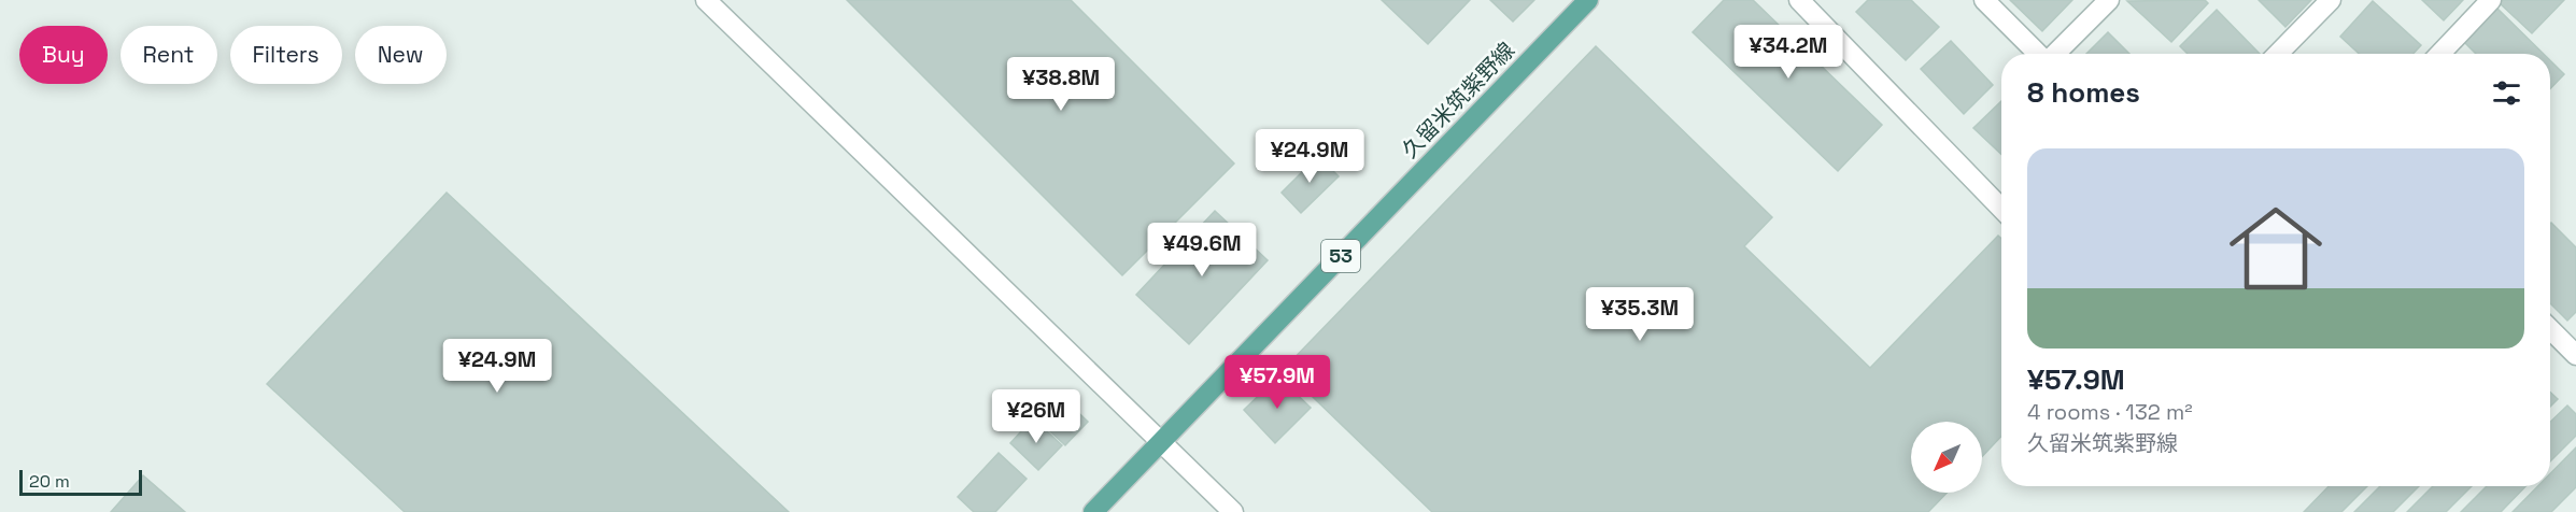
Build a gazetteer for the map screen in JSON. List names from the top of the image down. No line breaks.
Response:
{"streets":{"main road":["久留米筑紫野線","53"]},"scale_bar":"20 m","north":"bottom left","page":{"price":["¥34.2M","¥38.8M","¥24.9M","¥49.6M","¥35.3M","¥24.9M","¥57.9M","¥26M"],"chip":["Buy","Rent","Filters","New"],"heading":"8 homes","list":[{"name":"¥57.9M","note":"4 rooms · 132 m² · 久留米筑紫野線"}],"scale":"20 m"}}
